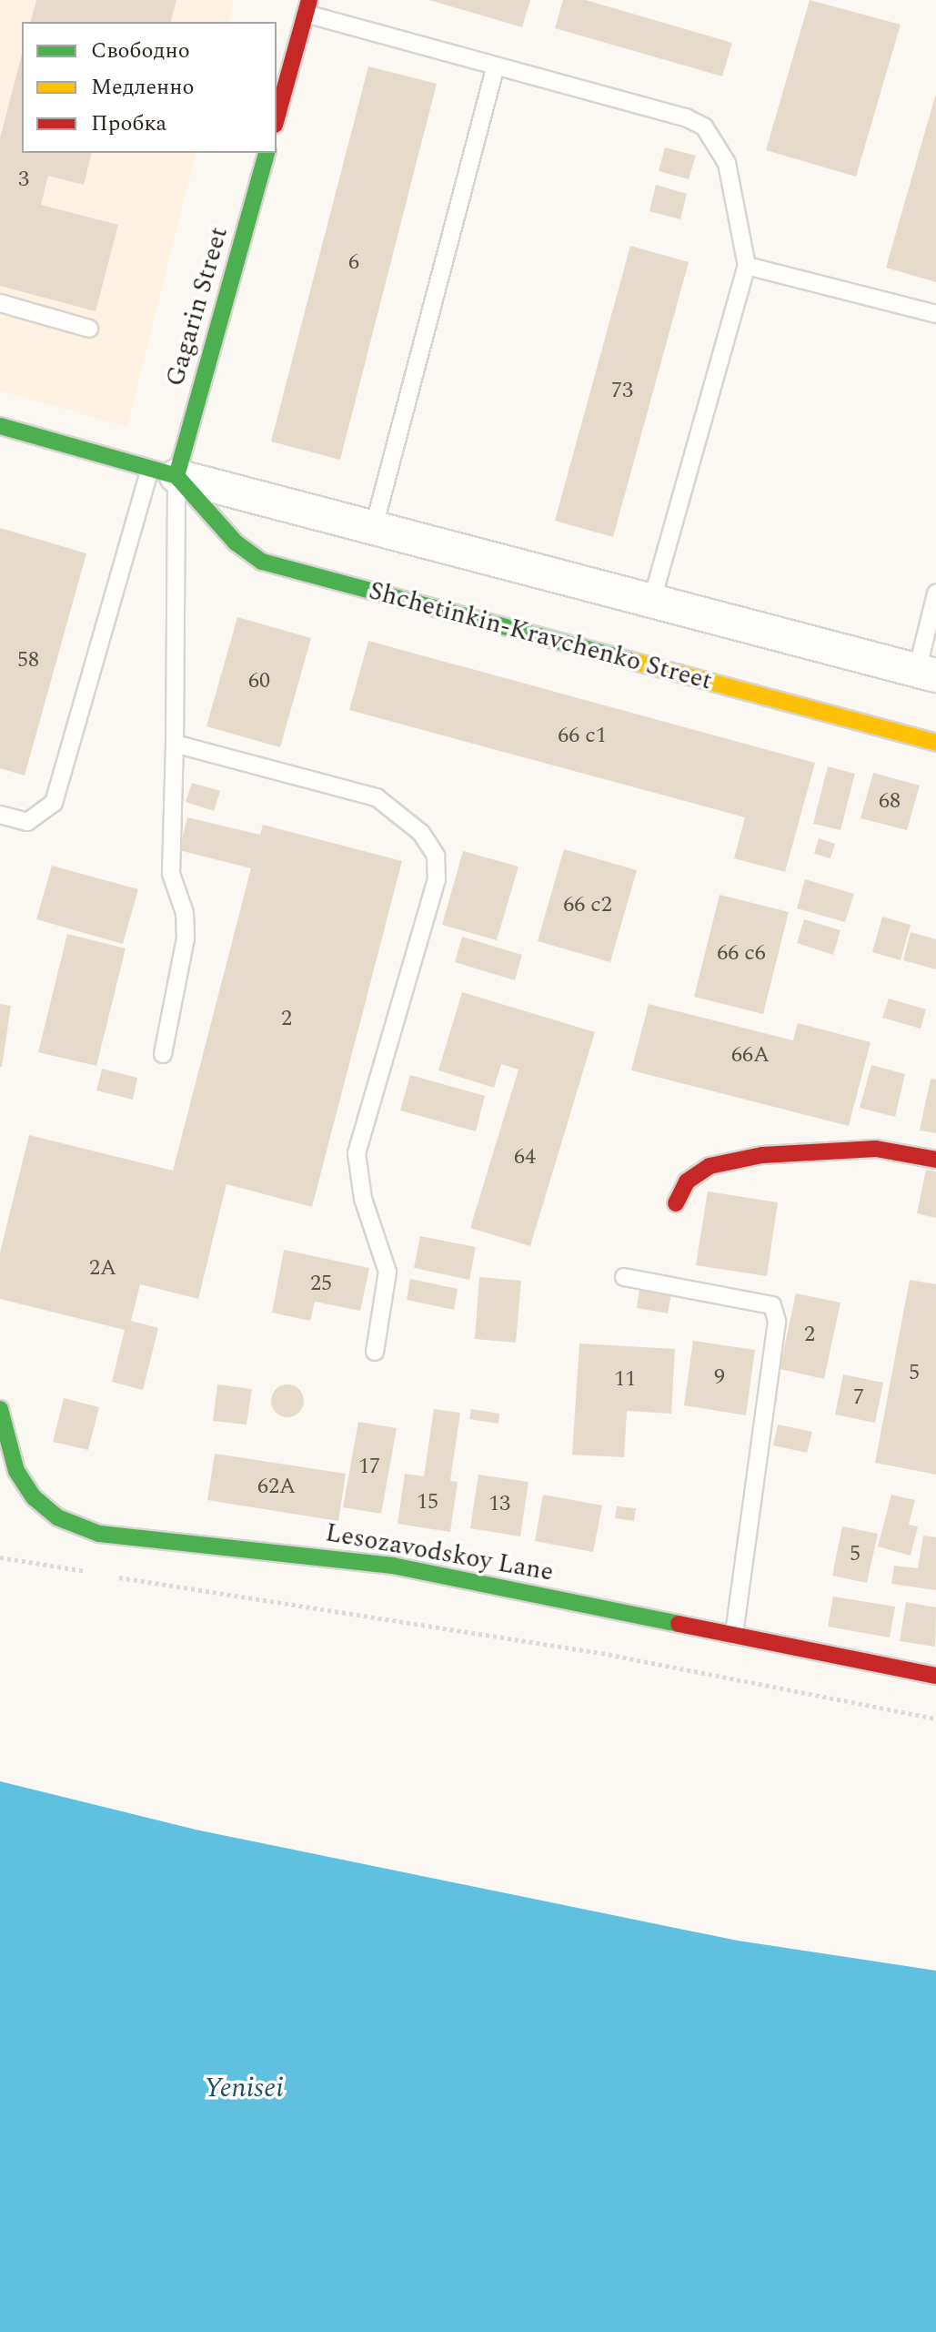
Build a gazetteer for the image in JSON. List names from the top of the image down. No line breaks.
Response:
{"streets":{"street":["Gagarin Street","Shchetinkin-Kravchenko Street","Lesozavodskoy Lane"]},"crossings":[["Gagarin Street","Shchetinkin-Kravchenko Street"]],"water":["Yenisei"],"house_numbers":["3","6","73","58","60","66 с1","68","66 с2","66 с6","2","66А","64","2А","25","2","5","9","11","7","17","62А","15","13","5"],"legend":["Свободно","Медленно","Пробка"]}
